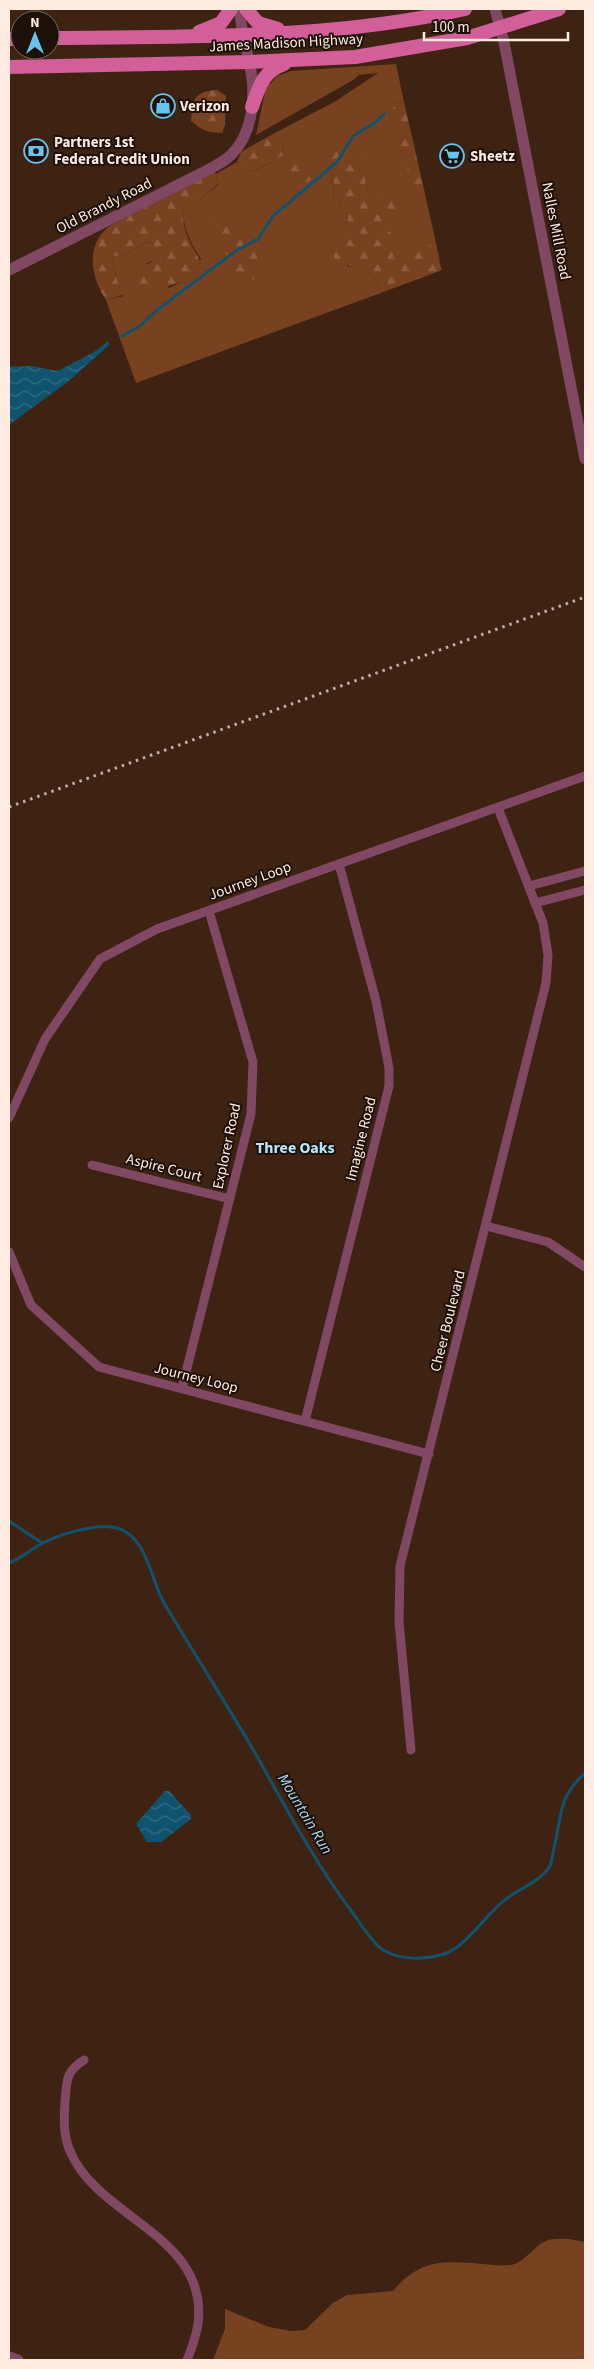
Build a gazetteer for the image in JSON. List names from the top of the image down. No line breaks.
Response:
{"streets":{"main road":["James Madison Highway"],"street":["Old Brandy Road","Nalles Mill Road","Journey Loop","Imagine Road","Explorer Road","Aspire Court","Cheer Boulevard"]},"crossings":[["James Madison Highway","Old Brandy Road"],["James Madison Highway","Nalles Mill Road"],["Journey Loop","Imagine Road"],["Journey Loop","Explorer Road"],["Journey Loop","Cheer Boulevard"],["Explorer Road","Aspire Court"]],"districts":["Three Oaks"],"water":["Mountain Run"],"places":{"shop":["Verizon"],"bank":["Partners 1st Federal Credit Union"],"supermarket":["Sheetz"]},"scale_bar":"100 m","north":"top"}
